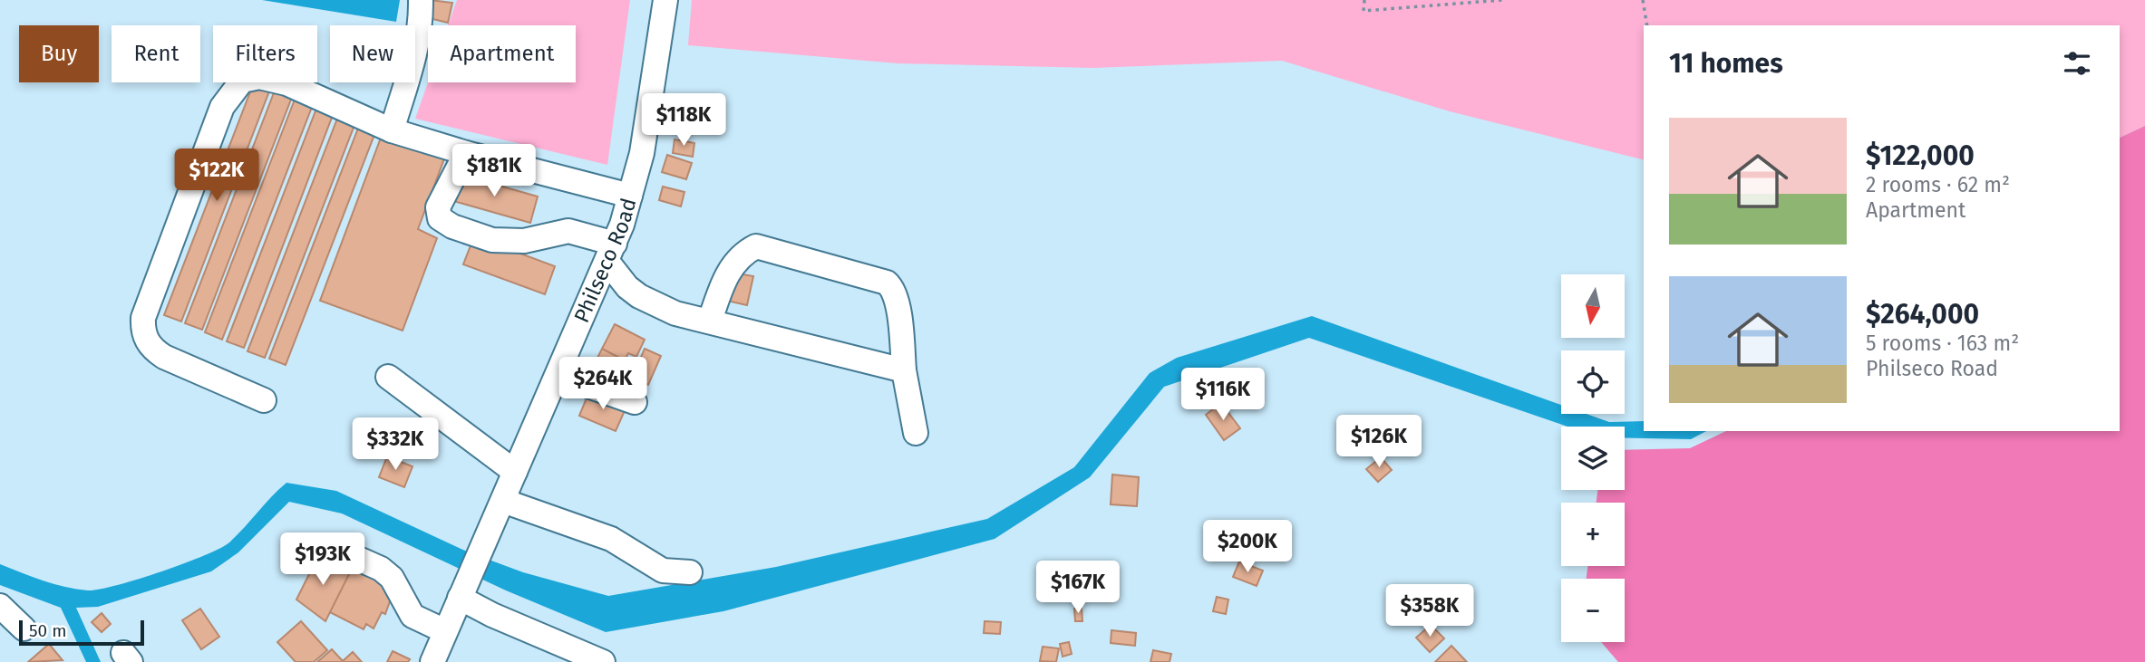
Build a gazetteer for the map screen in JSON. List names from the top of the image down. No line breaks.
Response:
{"streets":{"street":["Philseco Road"]},"scale_bar":"50 m","north":"bottom","page":{"chip":["Buy","Rent","Filters","New","Apartment"],"heading":"11 homes","price":["$118K","$181K","$122K","$264K","$116K","$126K","$332K","$200K","$193K","$167K","$358K"],"list":[{"name":"$122,000","note":"2 rooms · 62 m² · Apartment"},{"name":"$264,000","note":"5 rooms · 163 m² · Philseco Road"}],"map_buttons":["+","−"],"scale":"50 m"}}
